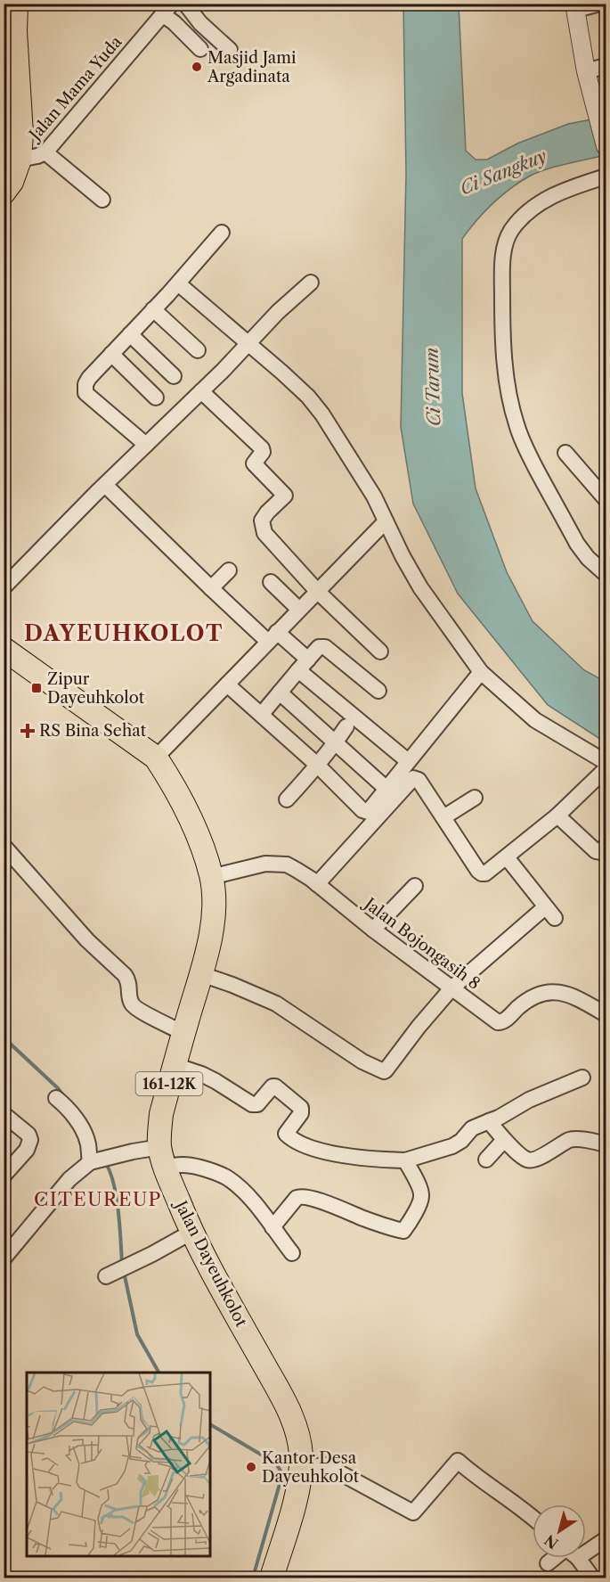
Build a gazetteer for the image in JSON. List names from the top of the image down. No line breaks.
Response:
{"streets":{"main road":["161-12K","Jalan Dayeuhkolot"],"street":["Jalan Mama Yuda","Jalan Bojongasih 8"]},"crossings":[["Jalan Bojongasih 8","Jalan Dayeuhkolot"]],"districts":["DAYEUHKOLOT","CITEUREUP"],"water":["Ci Sangkuy","Ci Tarum"],"places":{"other":["Masjid Jami Argadinata","Kantor Desa Dayeuhkolot"],"transit":["Zipur Dayeuhkolot"],"health":["RS Bina Sehat"]},"north":"bottom left"}
